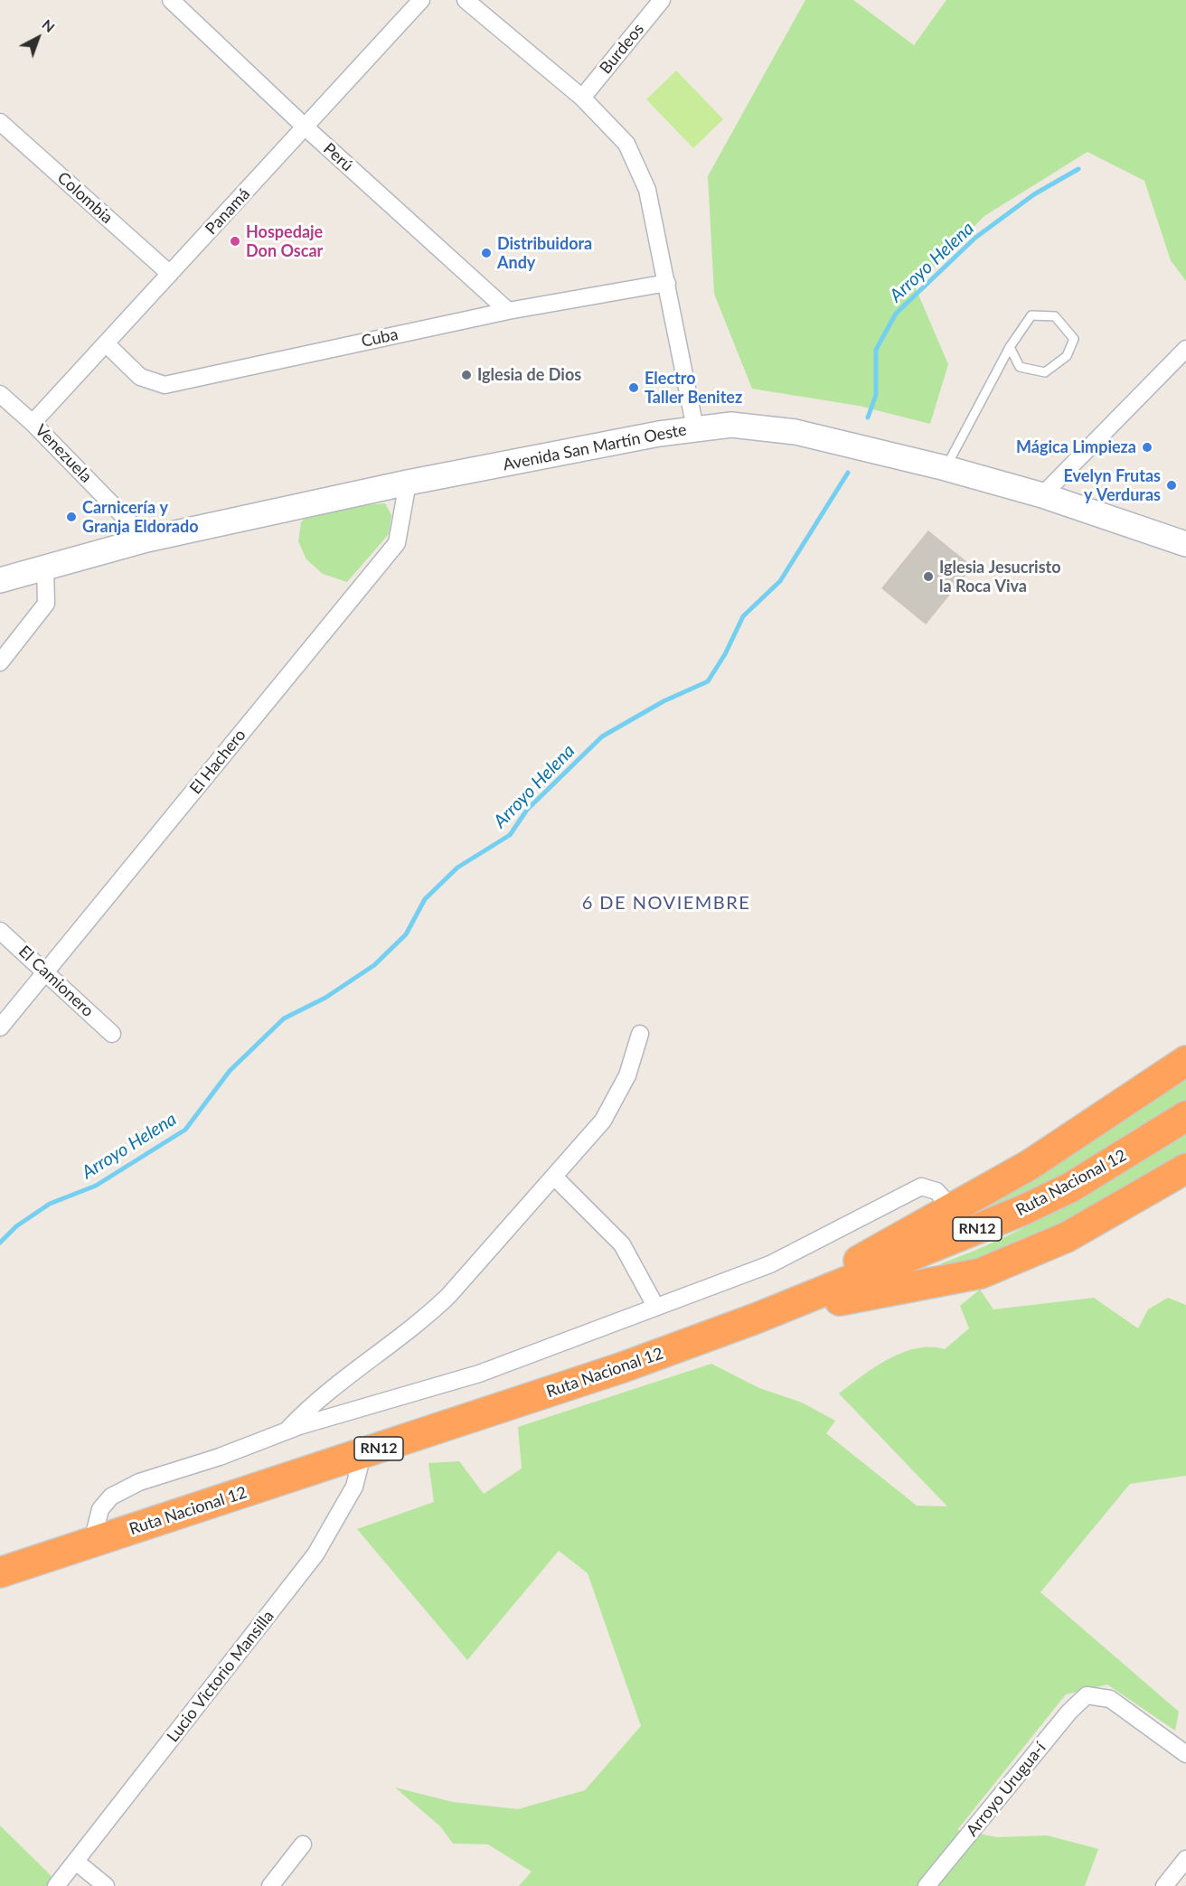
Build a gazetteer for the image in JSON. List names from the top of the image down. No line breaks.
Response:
{"streets":{"highway":["Ruta Nacional 12","RN12"],"main road":["Avenida San Martín Oeste"],"street":["Burdeos","Perú","Colombia","Panamá","Cuba","Venezuela","El Hachero","El Camionero","Lucio Victorio Mansilla","Arroyo Urugua-í"]},"crossings":[["Perú","Panamá"],["Perú","Cuba"],["Colombia","Panamá"],["Panamá","Cuba"],["Panamá","Venezuela"],["Avenida San Martín Oeste","Venezuela"],["Avenida San Martín Oeste","El Hachero"],["El Hachero","El Camionero"],["Ruta Nacional 12","Lucio Victorio Mansilla"]],"districts":["6 DE NOVIEMBRE"],"water":["Arroyo Helena"],"places":["Hospedaje Don Oscar","Distribuidora Andy","Iglesia de Dios","Electro Taller Benitez","Mágica Limpieza","Evelyn Frutas y Verduras","Carnicería y Granja Eldorado","Iglesia Jesucristo la Roca Viva"],"north":"top right"}
